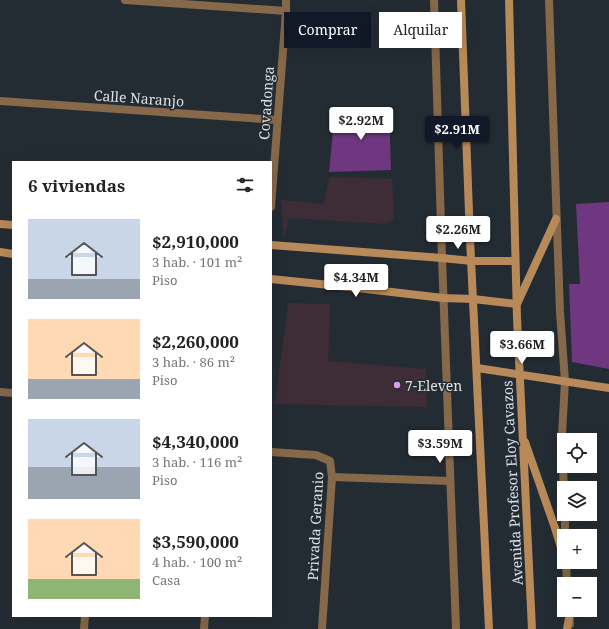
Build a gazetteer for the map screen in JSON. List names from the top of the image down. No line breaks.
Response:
{"streets":{"main road":["Avenida Profesor Eloy Cavazos"],"street":["Calle Naranjo","Covadonga","Privada Geranio"]},"crossings":[["Calle Naranjo","Covadonga"]],"places":["7-Eleven"],"page":{"chip":["Comprar","Alquilar"],"price":["$2.92M","$2.91M","$2.26M","$4.34M","$3.66M","$3.59M"],"heading":"6 viviendas","list":[{"name":"$2,910,000","note":"3 hab. · 101 m² · Piso"},{"name":"$2,260,000","note":"3 hab. · 86 m² · Piso"},{"name":"$4,340,000","note":"3 hab. · 116 m² · Piso"},{"name":"$3,590,000","note":"4 hab. · 100 m² · Casa"}],"map_buttons":["+","−"]}}
